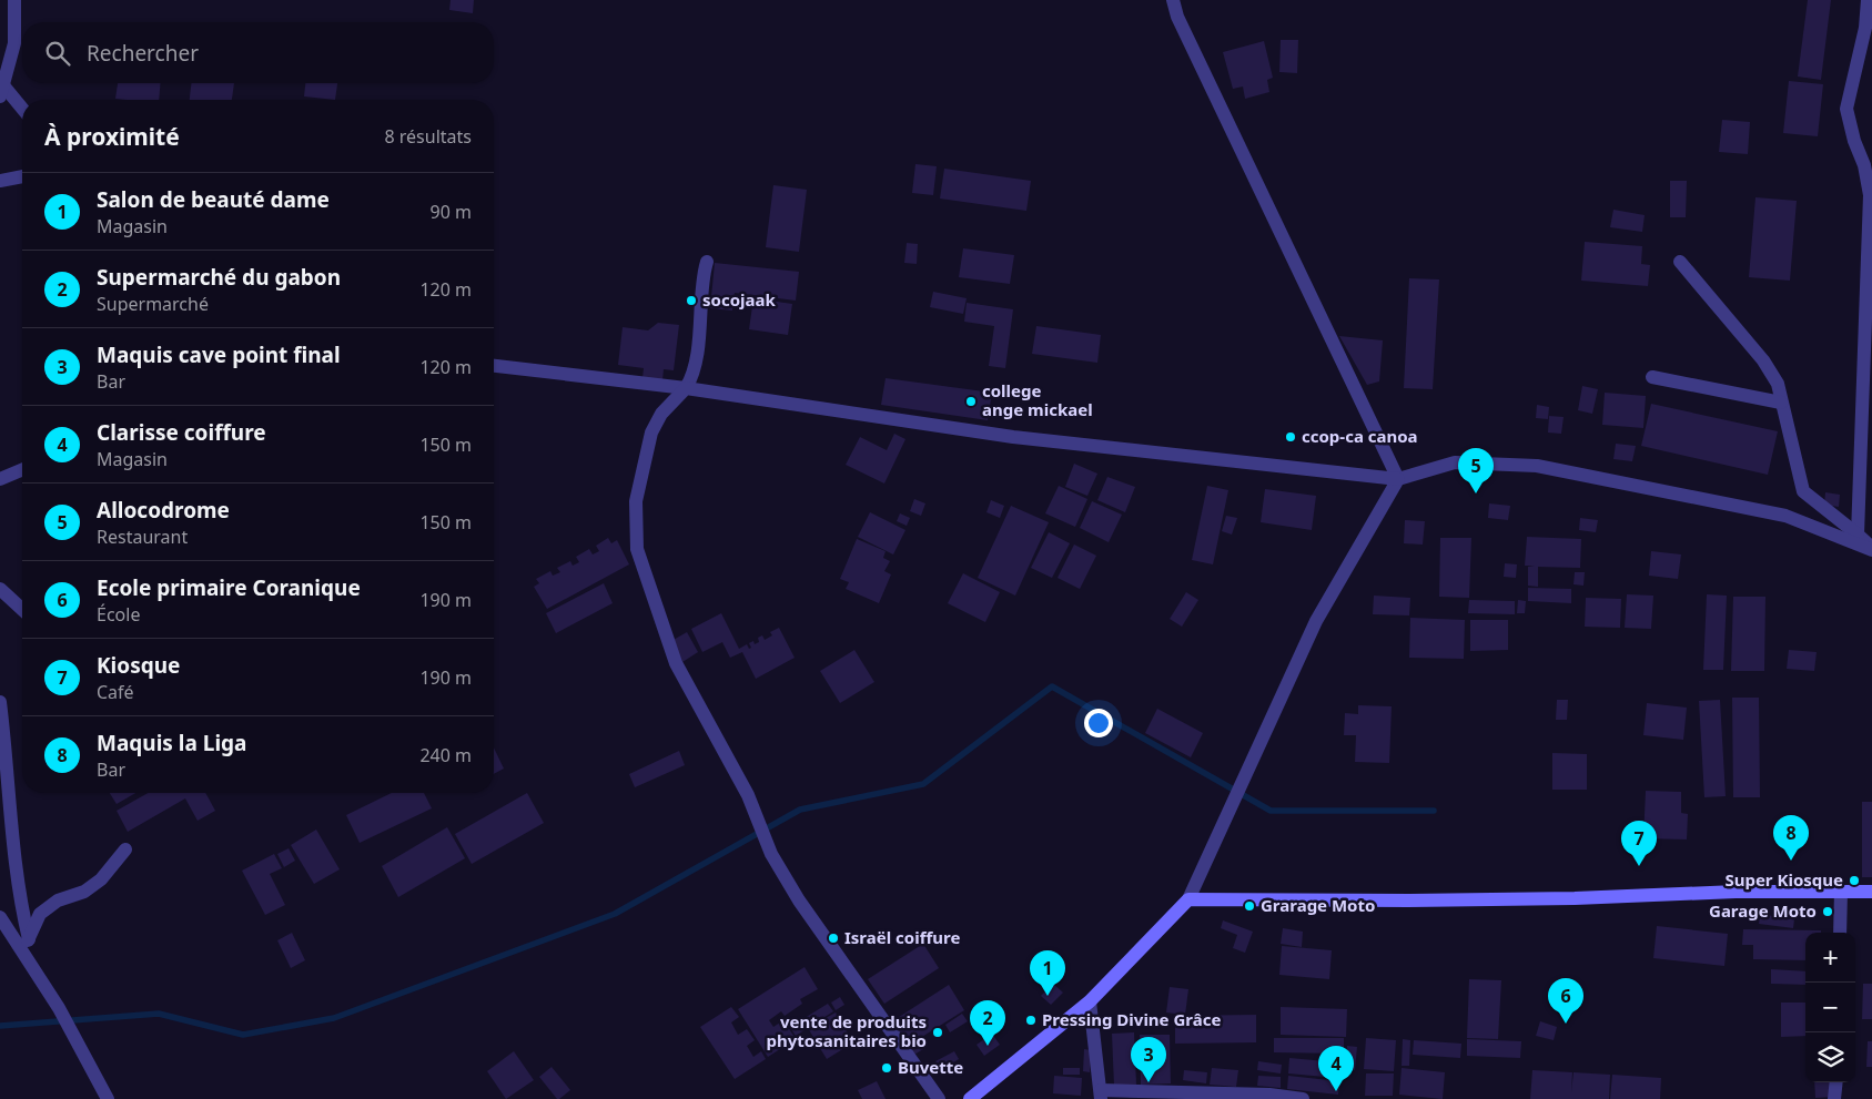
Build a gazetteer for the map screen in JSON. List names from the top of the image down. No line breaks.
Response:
{"places":["socojaak","college ange mickael","ccop-ca canoa","Super Kiosque","Grarage Moto","Garage Moto","Israël coiffure","Pressing Divine Grâce","vente de produits phytosanitaires bio","Buvette"],"page":{"search":"Rechercher","heading":["À proximité","8 résultats"],"list":[{"mark":"1","name":"Salon de beauté dame","note":"Magasin","value":"90 m"},{"mark":"2","name":"Supermarché du gabon","note":"Supermarché","value":"120 m"},{"mark":"3","name":"Maquis cave point final","note":"Bar","value":"120 m"},{"mark":"4","name":"Clarisse coiffure","note":"Magasin","value":"150 m"},{"mark":"5","name":"Allocodrome","note":"Restaurant","value":"150 m"},{"mark":"6","name":"Ecole primaire Coranique","note":"École","value":"190 m"},{"mark":"7","name":"Kiosque","note":"Café","value":"190 m"},{"mark":"8","name":"Maquis la Liga","note":"Bar","value":"240 m"}],"pins":["5","8","7","1","6","2","3","4"],"map_buttons":["+","−"]}}
